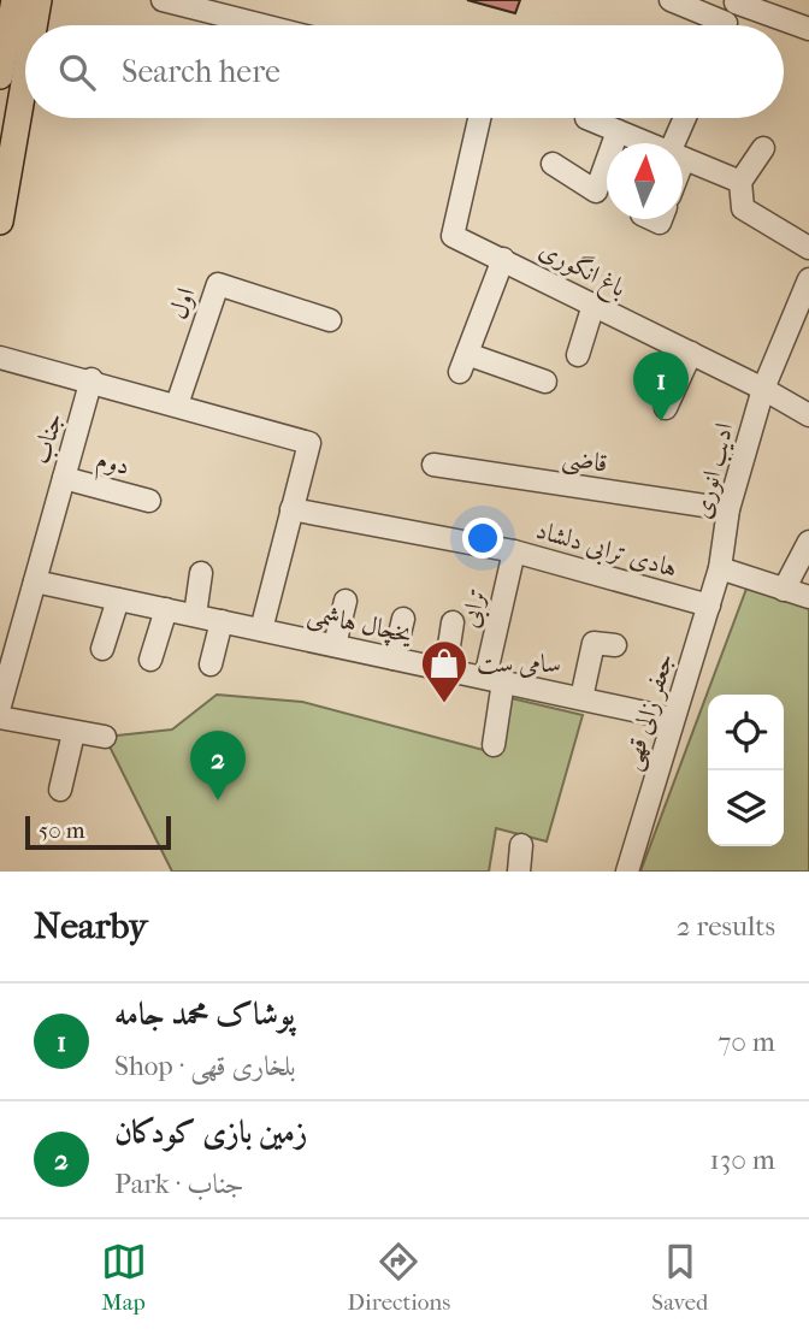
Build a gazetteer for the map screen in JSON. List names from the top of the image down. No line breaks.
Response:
{"streets":{"street":["باغ انگوری","اول","جناب","قاضی","دوم","ادیب انوری","هادی ترابی دلشاد","ترابی","یخچال هاشمی","جعفر زالی قهی"]},"crossings":[["باغ انگوری","ادیب انوری"],["جناب","دوم"],["جناب","یخچال هاشمی"],["قاضی","ادیب انوری"],["ادیب انوری","جعفر زالی قهی"],["هادی ترابی دلشاد","ترابی"],["هادی ترابی دلشاد","جعفر زالی قهی"],["ترابی","یخچال هاشمی"],["یخچال هاشمی","جعفر زالی قهی"]],"places":{"shop":["سامی ست"]},"scale_bar":"50 m","north":"top","page":{"search":"Search here","pins":["1","2"],"scale":"50 m","heading":["Nearby","2 results"],"list":[{"mark":"1","name":"پوشاک محمد جامه","note":"Shop · بلخاری قهی","value":"70 m"},{"mark":"2","name":"زمین بازی کودکان","note":"Park · جناب","value":"130 m"}],"nav":["Map","Directions","Saved"]}}
